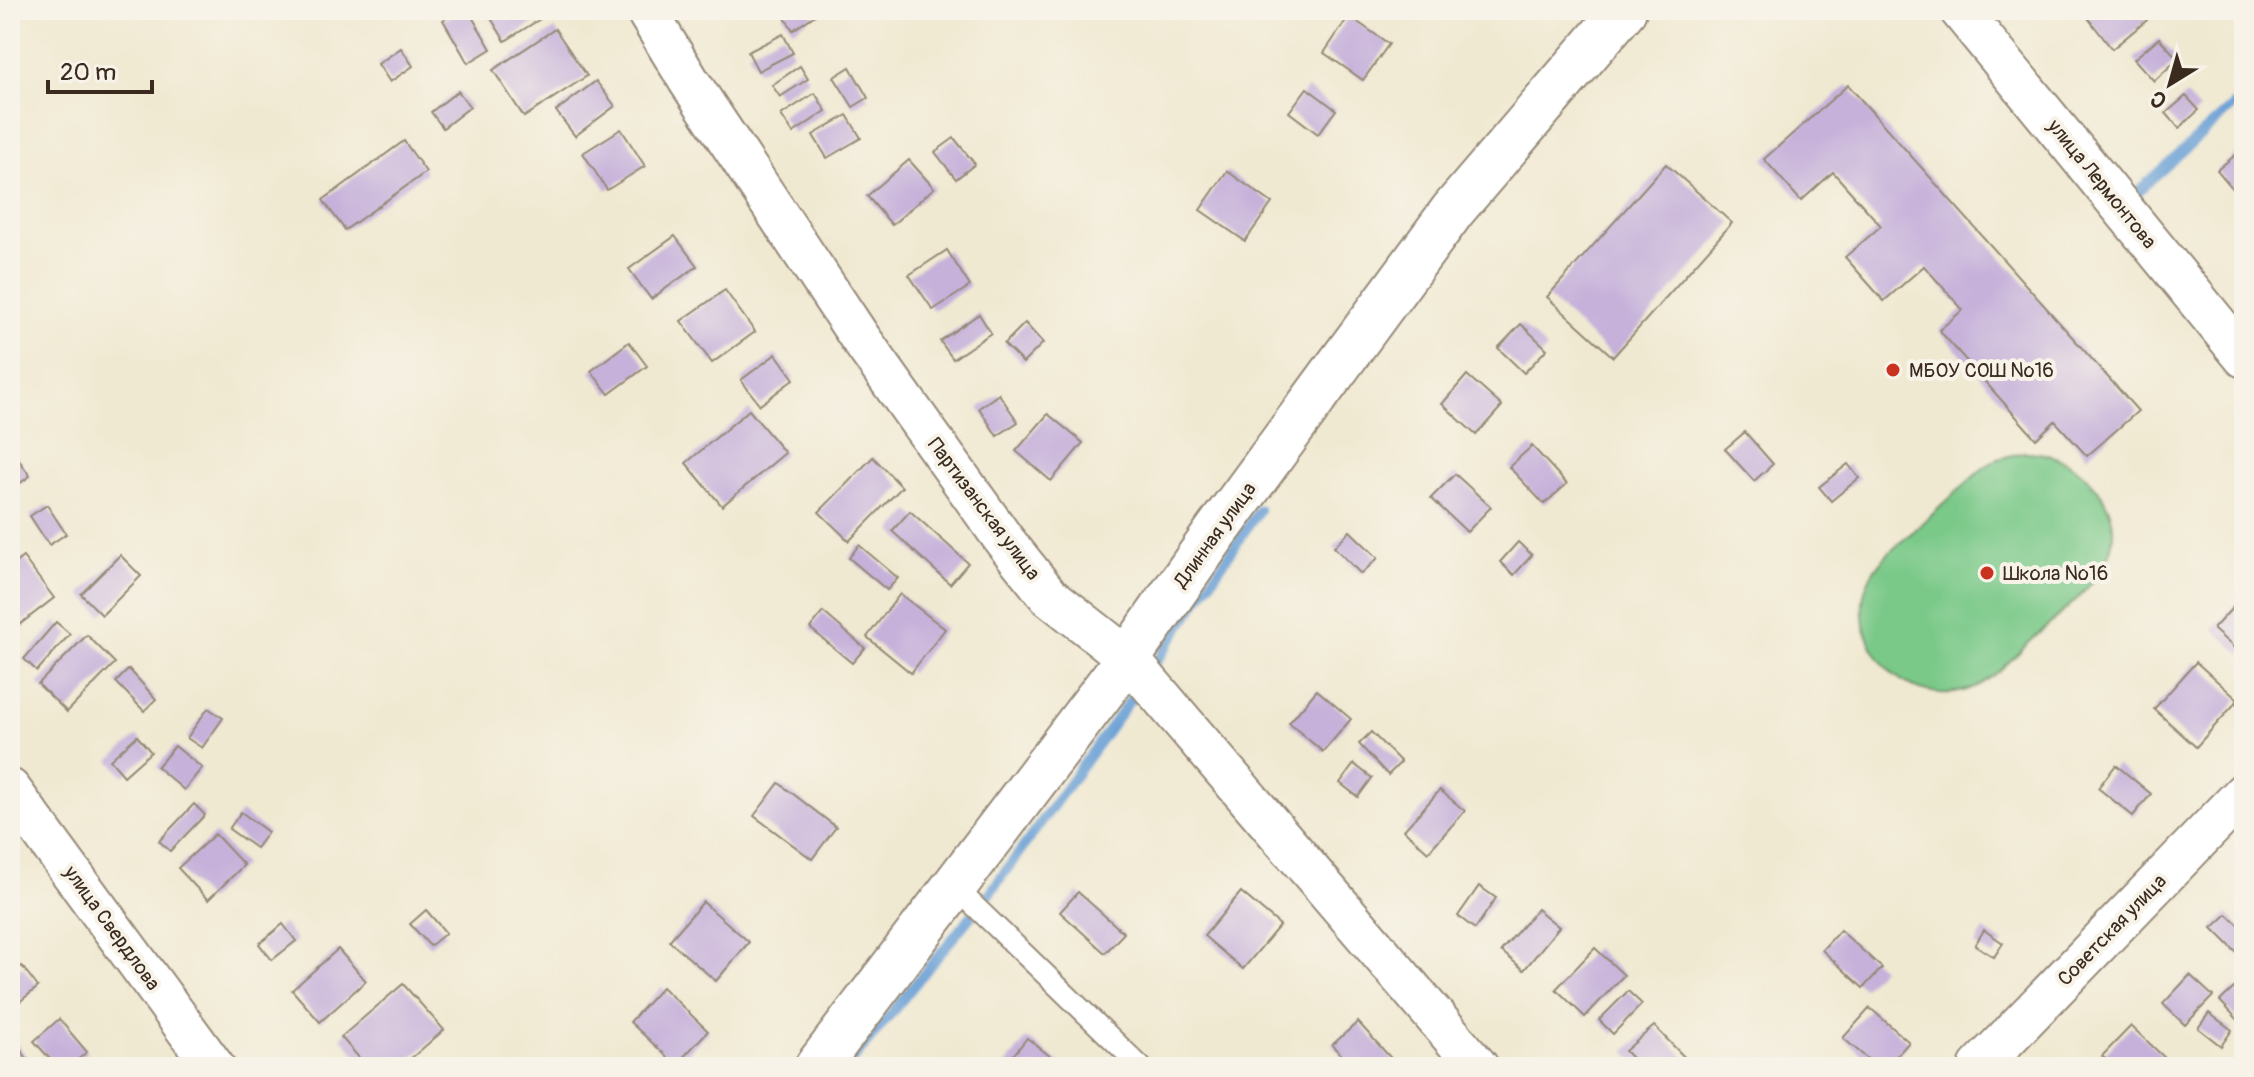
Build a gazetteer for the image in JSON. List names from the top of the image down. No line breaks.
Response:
{"streets":{"main road":["Длинная улица"],"street":["улица Лермонтова","Партизанская улица","улица Свердлова","Советская улица"]},"crossings":[["Партизанская улица","Длинная улица"]],"places":["МБОУ СОШ №16","Школа №16"],"scale_bar":"20 m","north":"bottom left"}
